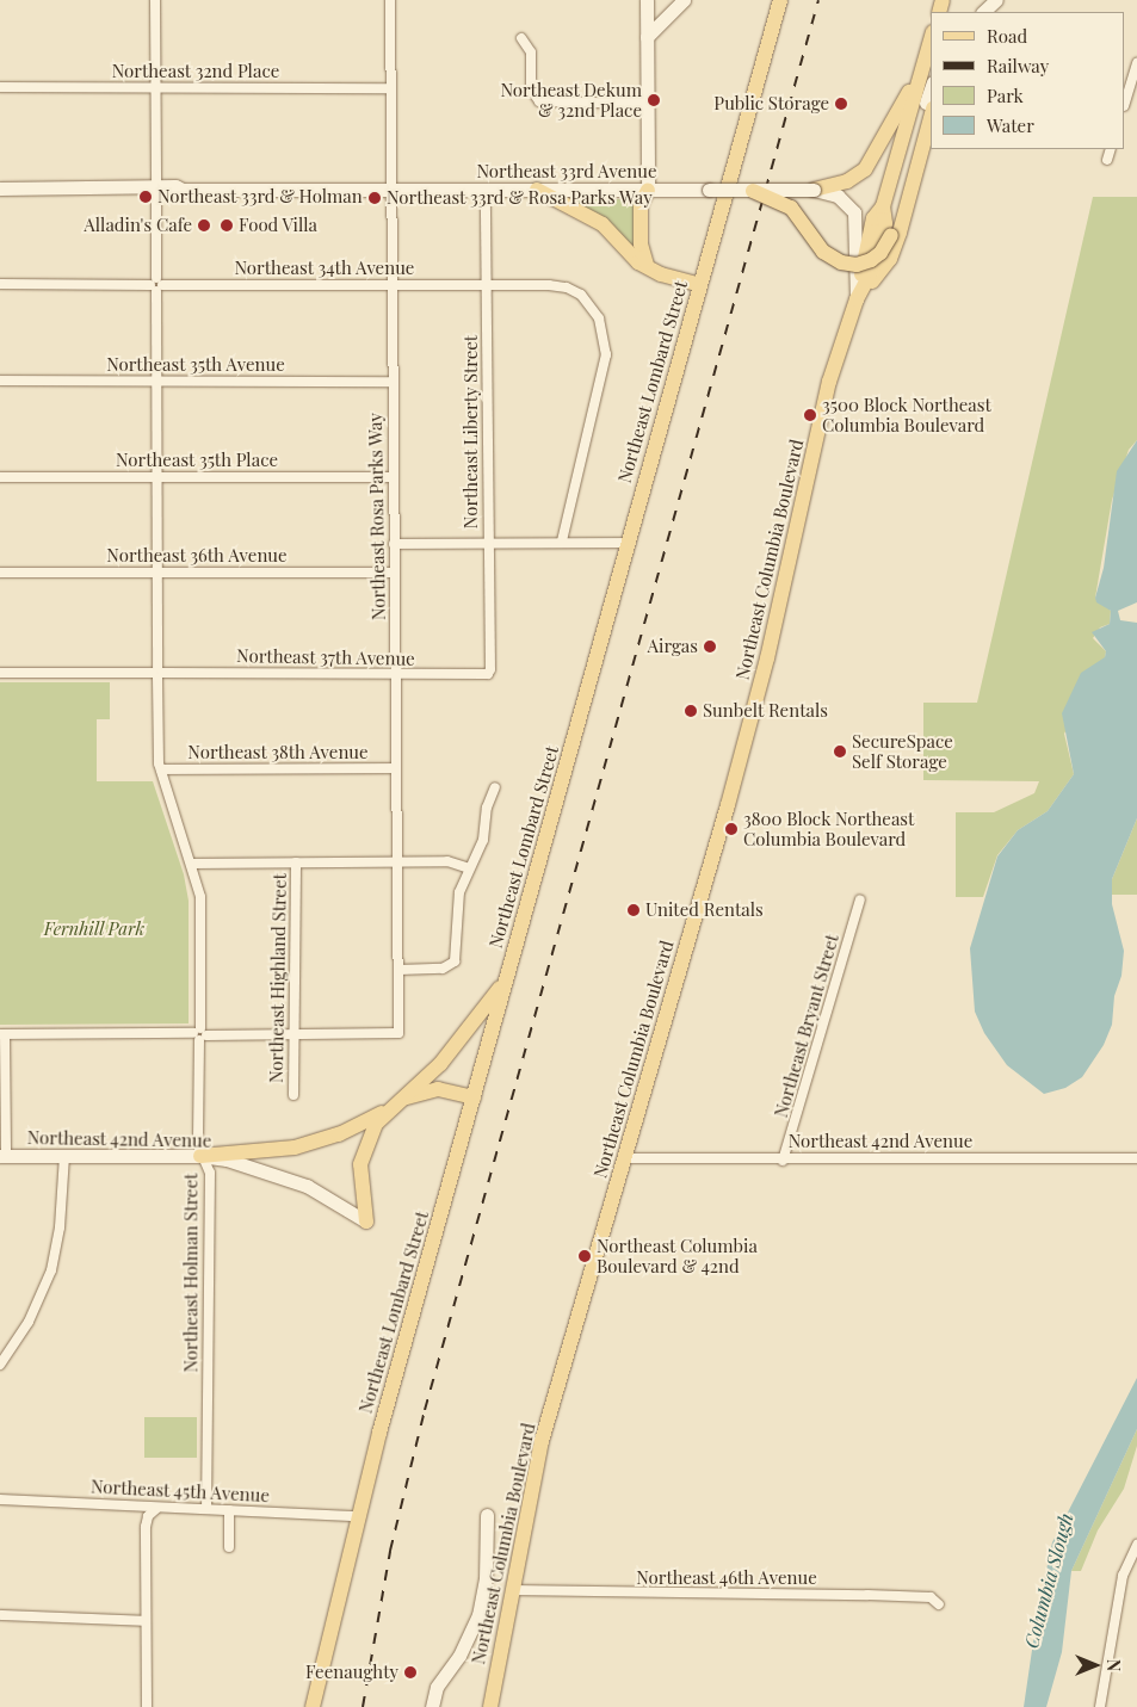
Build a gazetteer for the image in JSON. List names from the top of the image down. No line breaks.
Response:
{"streets":{"main road":["Northeast 33rd Avenue","Northeast Lombard Street","Northeast Columbia Boulevard","Northeast 42nd Avenue"],"street":["Northeast 32nd Place","Northeast 34th Avenue","Northeast 35th Avenue","Northeast Liberty Street","Northeast 35th Place","Northeast Rosa Parks Way","Northeast 36th Avenue","Northeast 37th Avenue","Northeast 38th Avenue","Northeast Highland Street","Northeast Bryant Street","Northeast Holman Street","Northeast 45th Avenue","Northeast 46th Avenue"]},"crossings":[["Northeast 32nd Place","Northeast Rosa Parks Way"],["Northeast 32nd Place","Northeast Holman Street"],["Northeast 33rd Avenue","Northeast Liberty Street"],["Northeast 33rd Avenue","Northeast Rosa Parks Way"],["Northeast 33rd Avenue","Northeast Columbia Boulevard"],["Northeast 33rd Avenue","Northeast Holman Street"],["Northeast 34th Avenue","Northeast Liberty Street"],["Northeast 34th Avenue","Northeast Rosa Parks Way"],["Northeast 34th Avenue","Northeast Holman Street"],["Northeast 35th Avenue","Northeast Rosa Parks Way"],["Northeast 35th Avenue","Northeast Holman Street"],["Northeast Lombard Street","Northeast 45th Avenue"],["Northeast Liberty Street","Northeast 37th Avenue"],["Northeast 35th Place","Northeast Rosa Parks Way"],["Northeast 35th Place","Northeast Holman Street"],["Northeast Rosa Parks Way","Northeast 36th Avenue"],["Northeast Rosa Parks Way","Northeast 37th Avenue"],["Northeast Rosa Parks Way","Northeast 38th Avenue"],["Northeast Rosa Parks Way","Northeast Highland Street"],["Northeast 36th Avenue","Northeast Holman Street"],["Northeast Columbia Boulevard","Northeast 42nd Avenue"],["Northeast Columbia Boulevard","Northeast 46th Avenue"],["Northeast 37th Avenue","Northeast Holman Street"],["Northeast 38th Avenue","Northeast Holman Street"],["Northeast Bryant Street","Northeast 42nd Avenue"],["Northeast 42nd Avenue","Northeast Holman Street"],["Northeast Holman Street","Northeast 45th Avenue"]],"water":["Columbia Slough"],"parks":["Fernhill Park"],"places":["Northeast Dekum & 32nd Place","Public Storage","Northeast 33rd & Holman","Northeast 33rd & Rosa Parks Way","Alladin's Cafe","Food Villa","3500 Block Northeast Columbia Boulevard","Airgas","Sunbelt Rentals","SecureSpace Self Storage","3800 Block Northeast Columbia Boulevard","United Rentals","Northeast Columbia Boulevard & 42nd","Feenaughty"],"legend":["Road","Railway","Park","Water"],"north":"right"}
